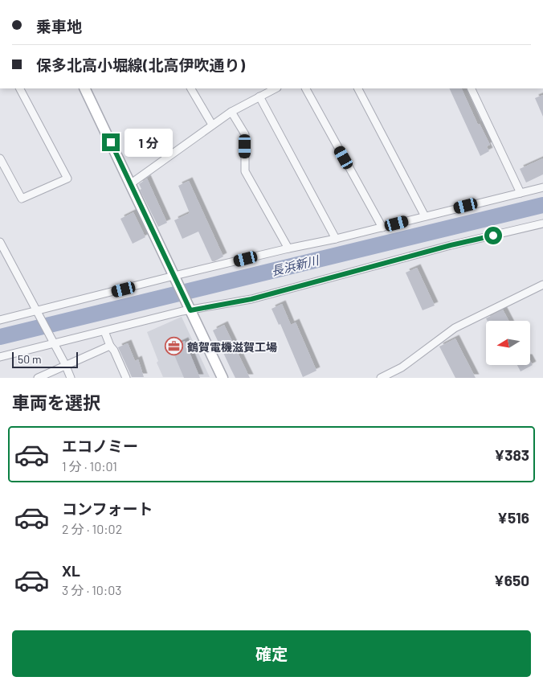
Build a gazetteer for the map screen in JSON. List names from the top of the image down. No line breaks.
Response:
{"water":["長浜新川"],"places":{"office":["鶴賀電機滋賀工場"]},"scale_bar":"50 m","north":"left","page":{"banner":["乗車地","保多北高小堀線(北高伊吹通り)"],"bubble":"1 分","scale":"50 m","heading":"車両を選択","list":[{"name":"エコノミー","note":"1 分 · 10:01","value":"¥383"},{"name":"コンフォート","note":"2 分 · 10:02","value":"¥516"},{"name":"XL","note":"3 分 · 10:03","value":"¥650"}],"buttons":"確定"}}
